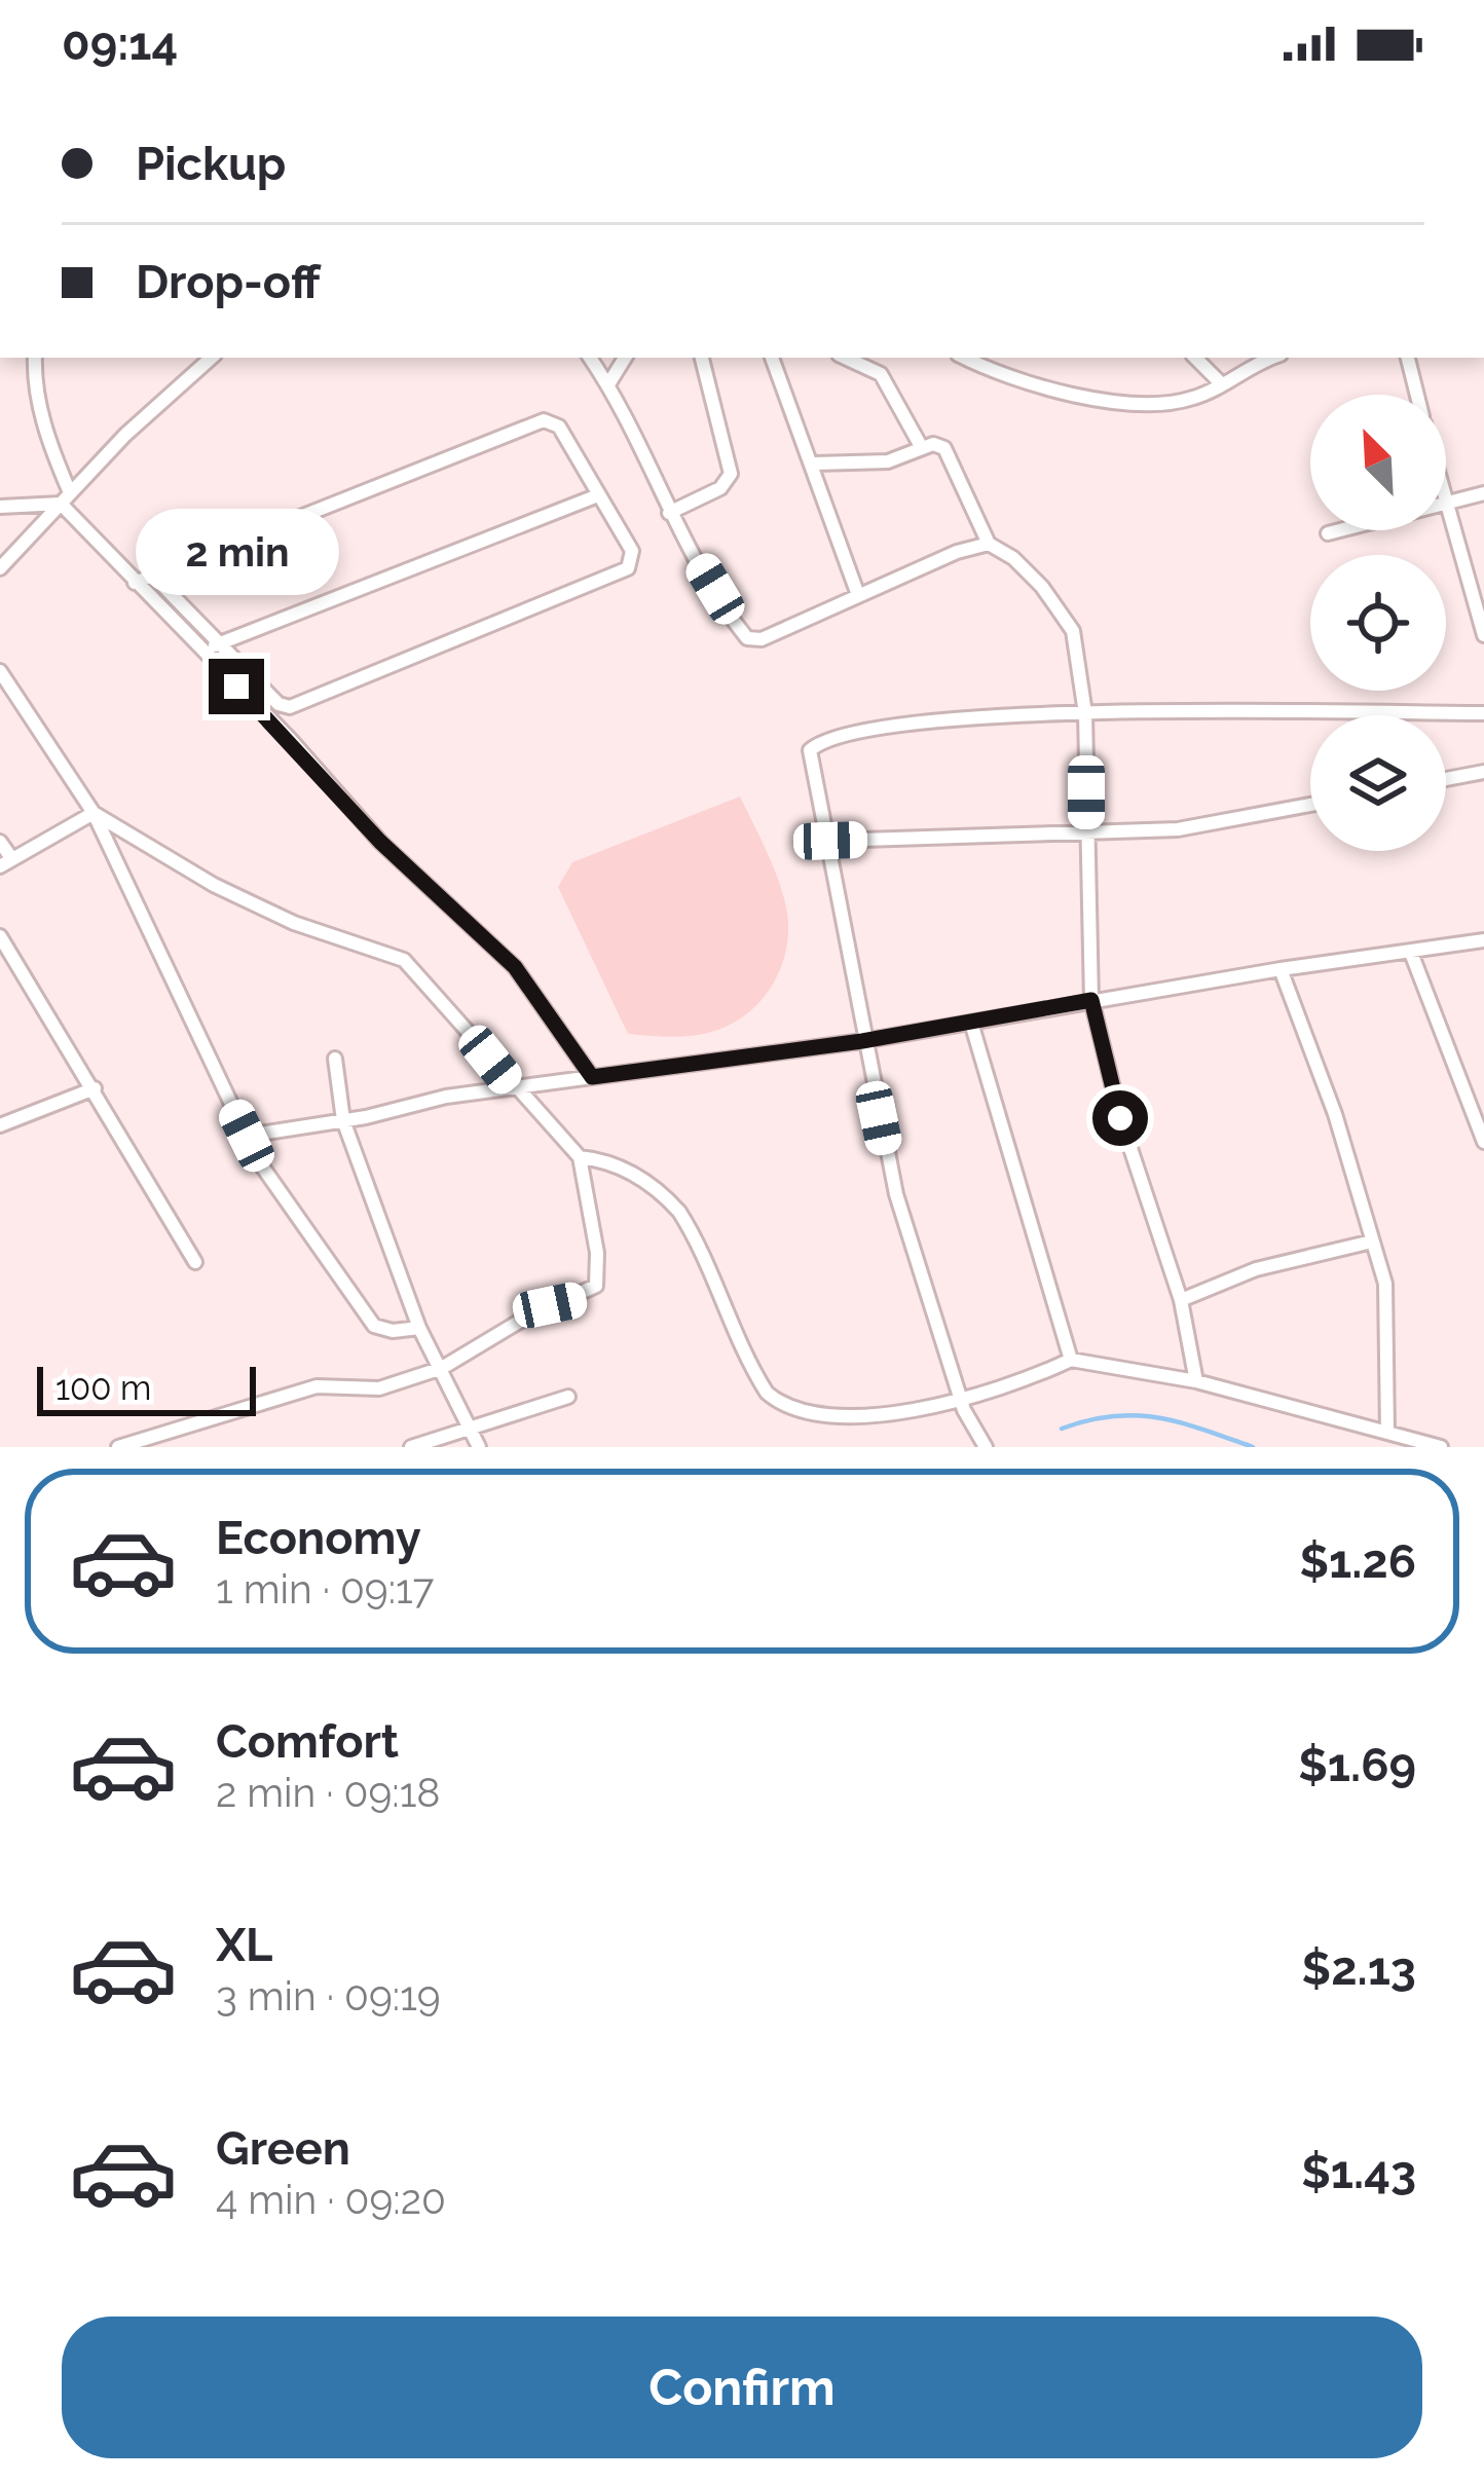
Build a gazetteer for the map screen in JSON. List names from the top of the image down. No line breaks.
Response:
{"scale_bar":"100 m","north":"top left","page":{"status":"09:14","banner":["Pickup","Drop-off"],"bubble":"2 min","scale":"100 m","list":[{"name":"Economy","note":"1 min · 09:17","value":"$1.26"},{"name":"Comfort","note":"2 min · 09:18","value":"$1.69"},{"name":"XL","note":"3 min · 09:19","value":"$2.13"},{"name":"Green","note":"4 min · 09:20","value":"$1.43"}],"buttons":"Confirm"}}
